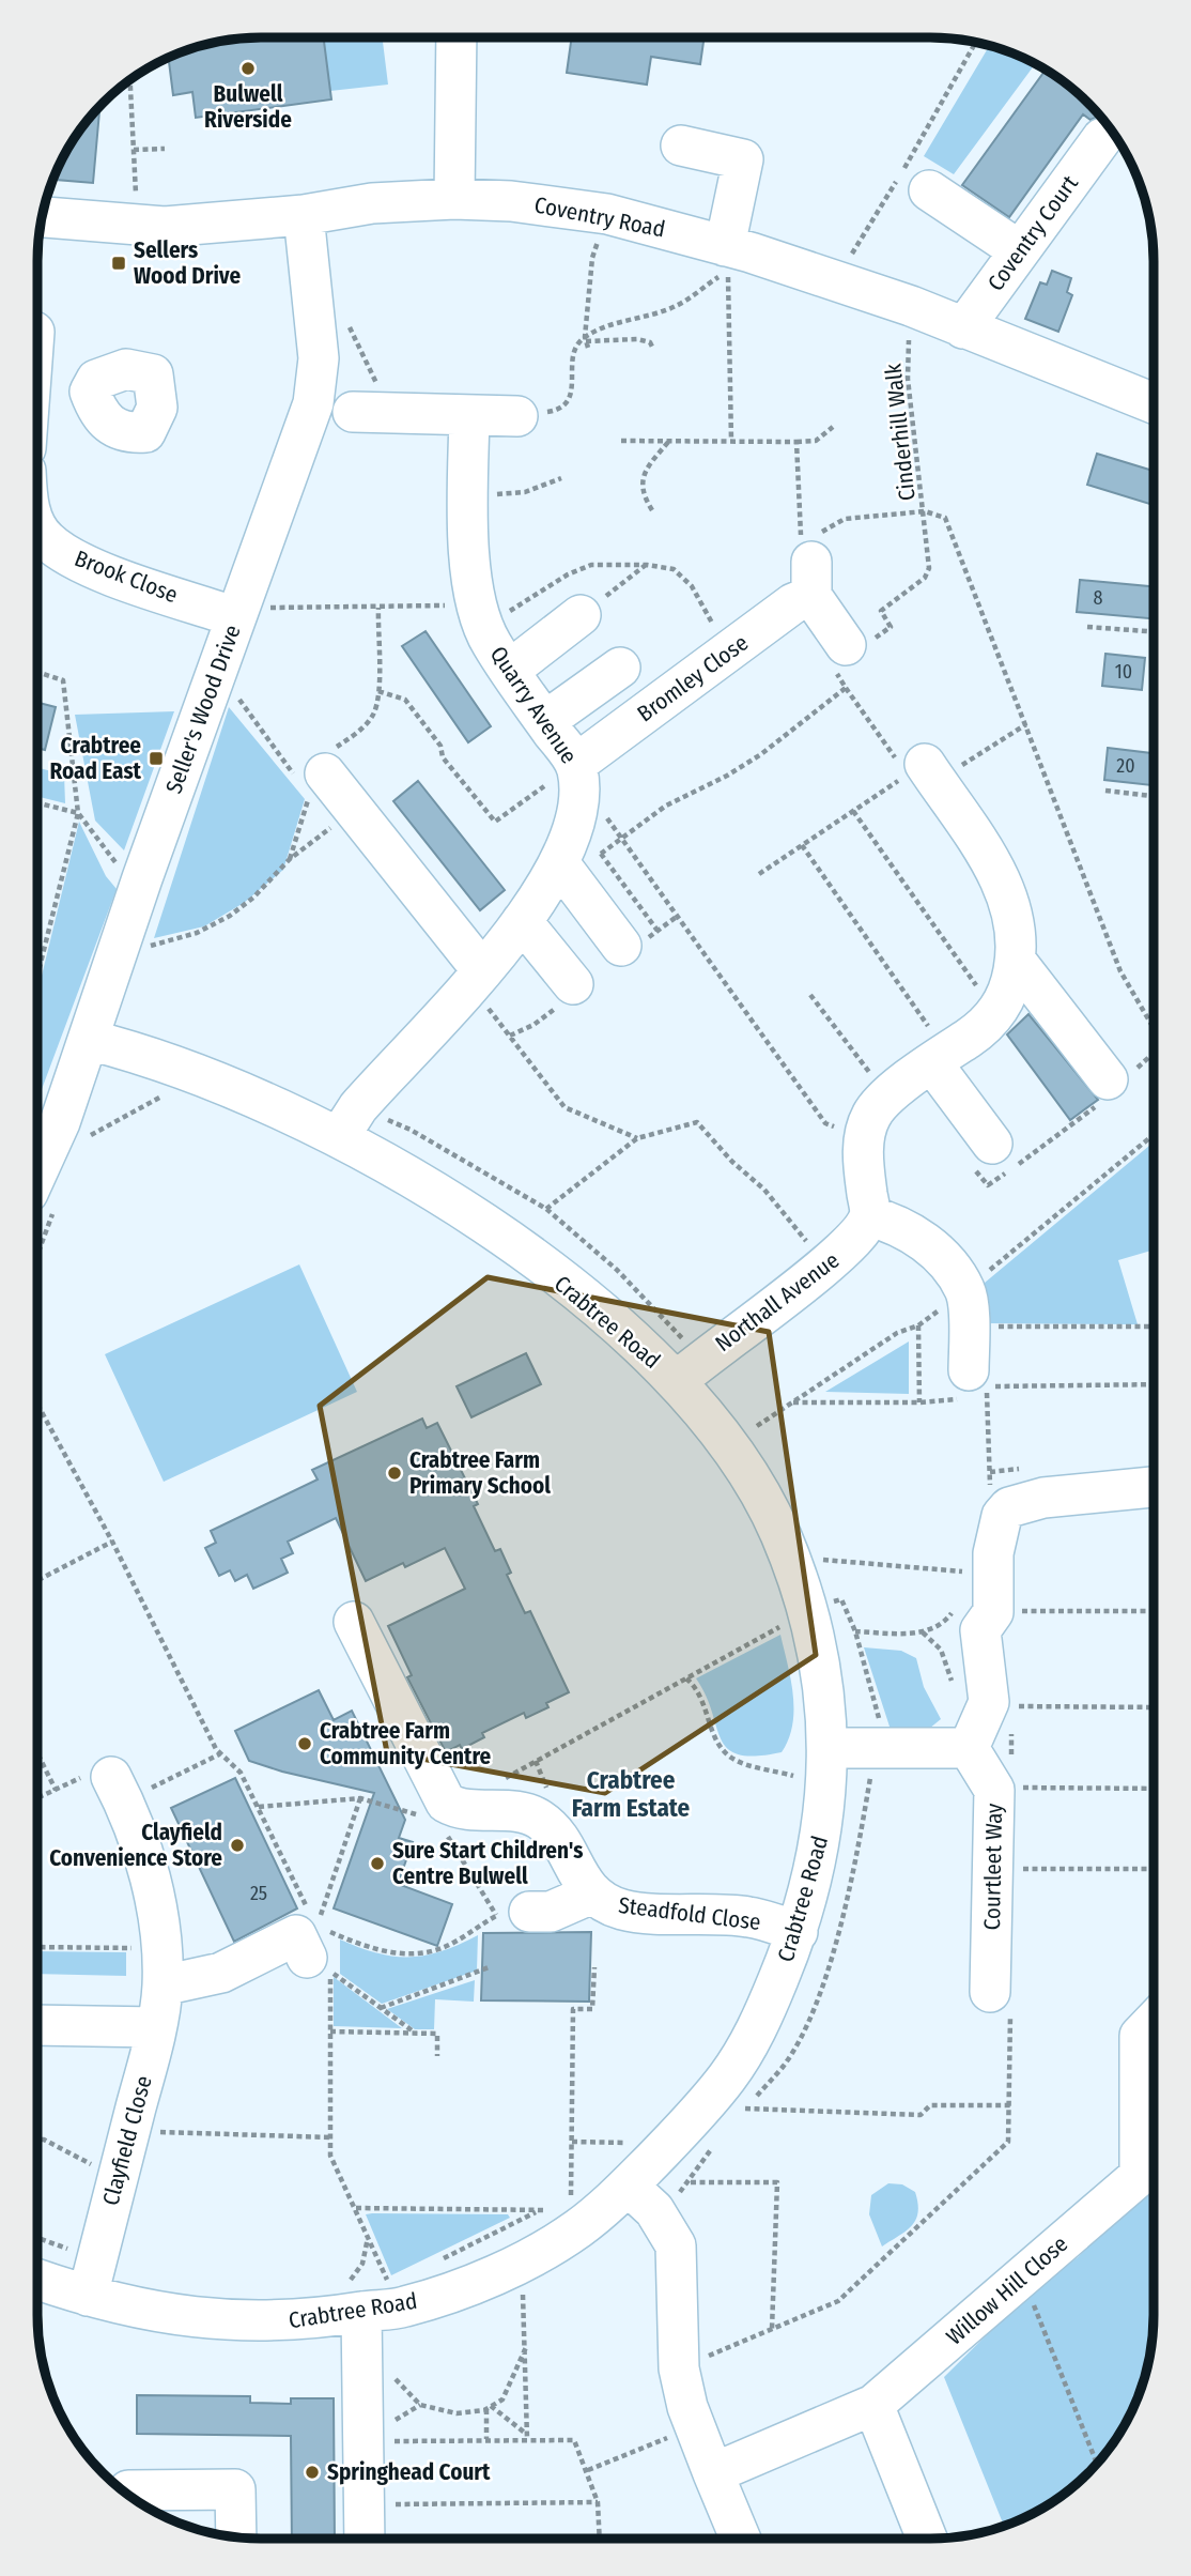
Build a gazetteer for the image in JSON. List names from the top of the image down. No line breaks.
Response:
{"streets":{"street":["Coventry Road","Coventry Court","Brook Close","Bromley Close","Quarry Avenue","Seller's Wood Drive","Northall Avenue","Crabtree Road","Courtleet Way","Steadfold Close","Clayfield Close","Willow Hill Close"],"path":["Cinderhill Walk"]},"crossings":[["Coventry Road","Coventry Court"],["Coventry Road","Cinderhill Walk"],["Coventry Road","Seller's Wood Drive"],["Cinderhill Walk","Bromley Close"],["Brook Close","Seller's Wood Drive"],["Bromley Close","Quarry Avenue"],["Quarry Avenue","Crabtree Road"],["Seller's Wood Drive","Crabtree Road"],["Northall Avenue","Crabtree Road"],["Crabtree Road","Steadfold Close"],["Crabtree Road","Clayfield Close"]],"districts":["Crabtree Farm Estate"],"places":{"other":["Bulwell Riverside","Crabtree Farm Primary School","Crabtree Farm Community Centre","Clayfield Convenience Store","Sure Start Children's Centre Bulwell","Springhead Court"],"transit":["Sellers Wood Drive","Crabtree Road East"]},"house_numbers":["8","10","20","25"]}
